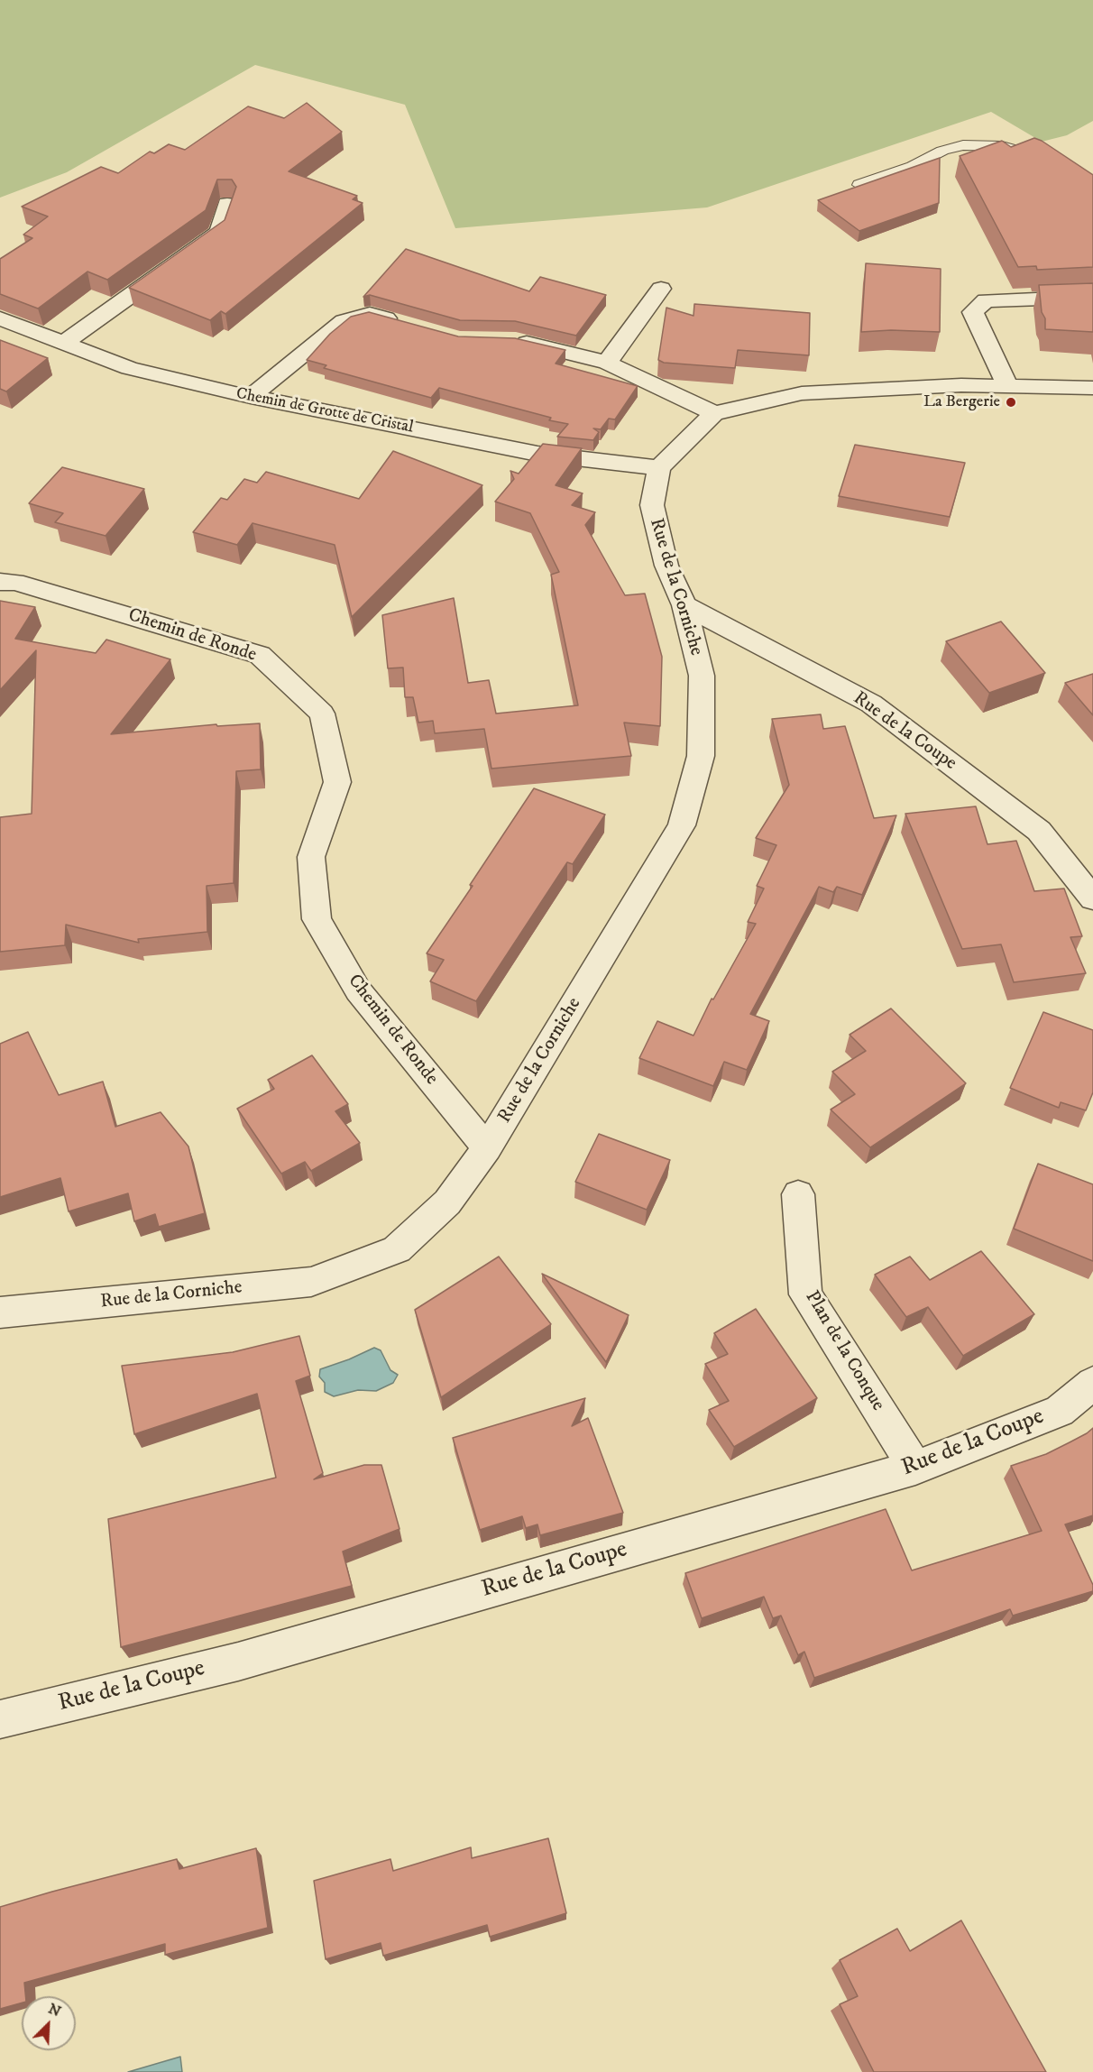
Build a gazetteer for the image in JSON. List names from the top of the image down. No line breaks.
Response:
{"streets":{"street":["Chemin de Grotte de Cristal","Rue de la Corniche","Chemin de Ronde","Rue de la Coupe","Plan de la Conque"]},"crossings":[["Chemin de Grotte de Cristal","Rue de la Corniche"],["Rue de la Corniche","Chemin de Ronde"],["Rue de la Corniche","Rue de la Coupe"],["Rue de la Coupe","Plan de la Conque"]],"places":["La Bergerie"],"north":"top right"}
